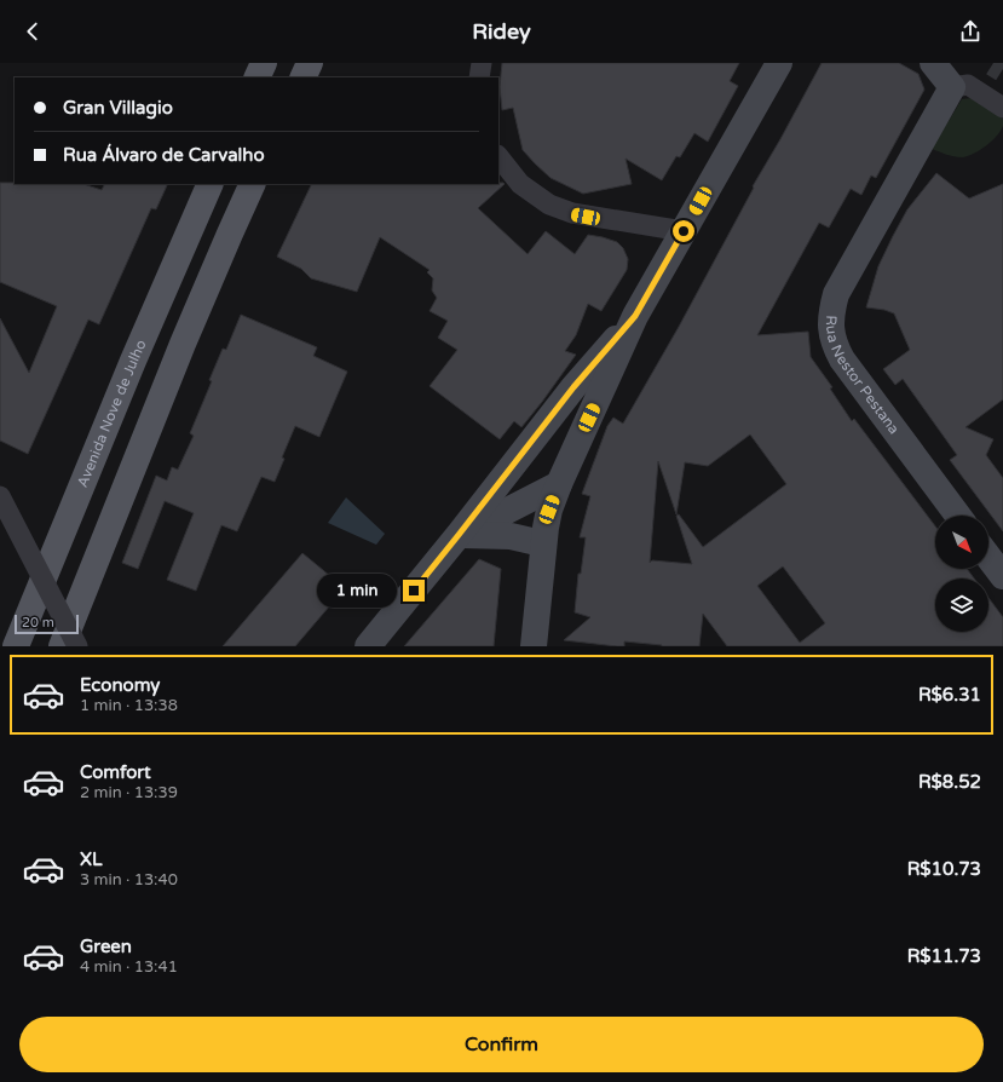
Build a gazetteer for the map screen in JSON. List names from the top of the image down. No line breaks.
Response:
{"streets":{"main road":["Avenida Nove de Julho"],"street":["Rua Nestor Pestana"]},"scale_bar":"20 m","north":"bottom right","page":{"header":"Ridey","banner":["Gran Villagio","Rua Álvaro de Carvalho"],"bubble":"1 min","scale":"20 m","list":[{"name":"Economy","note":"1 min · 13:38","value":"R$6.31"},{"name":"Comfort","note":"2 min · 13:39","value":"R$8.52"},{"name":"XL","note":"3 min · 13:40","value":"R$10.73"},{"name":"Green","note":"4 min · 13:41","value":"R$11.73"}],"buttons":"Confirm"}}
